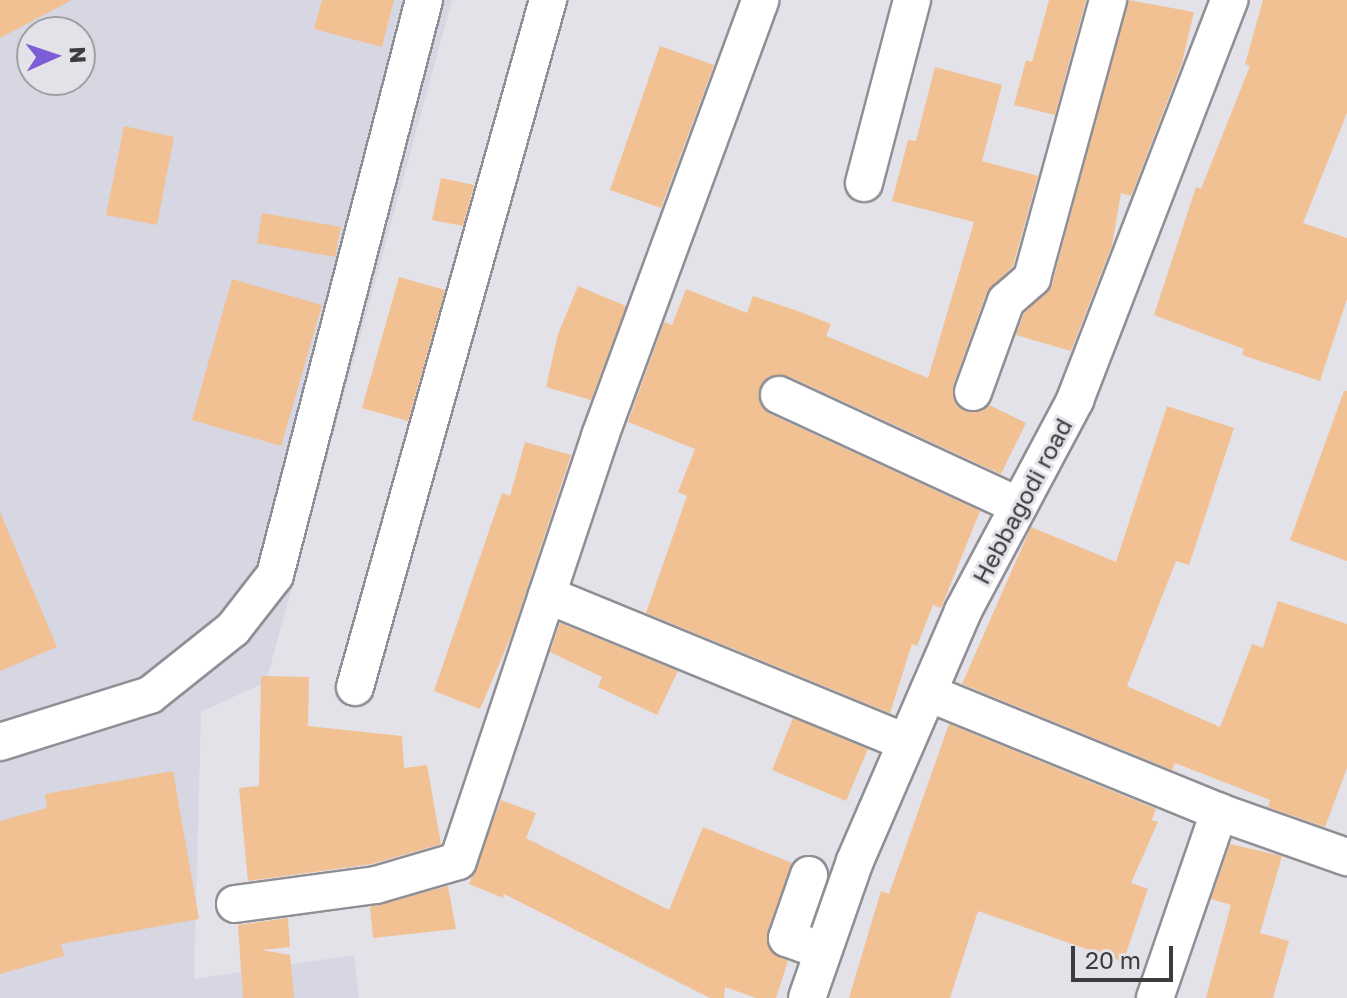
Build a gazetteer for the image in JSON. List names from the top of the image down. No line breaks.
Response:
{"streets":{"street":["Hebbagodi road"]},"scale_bar":"20 m","north":"right"}
